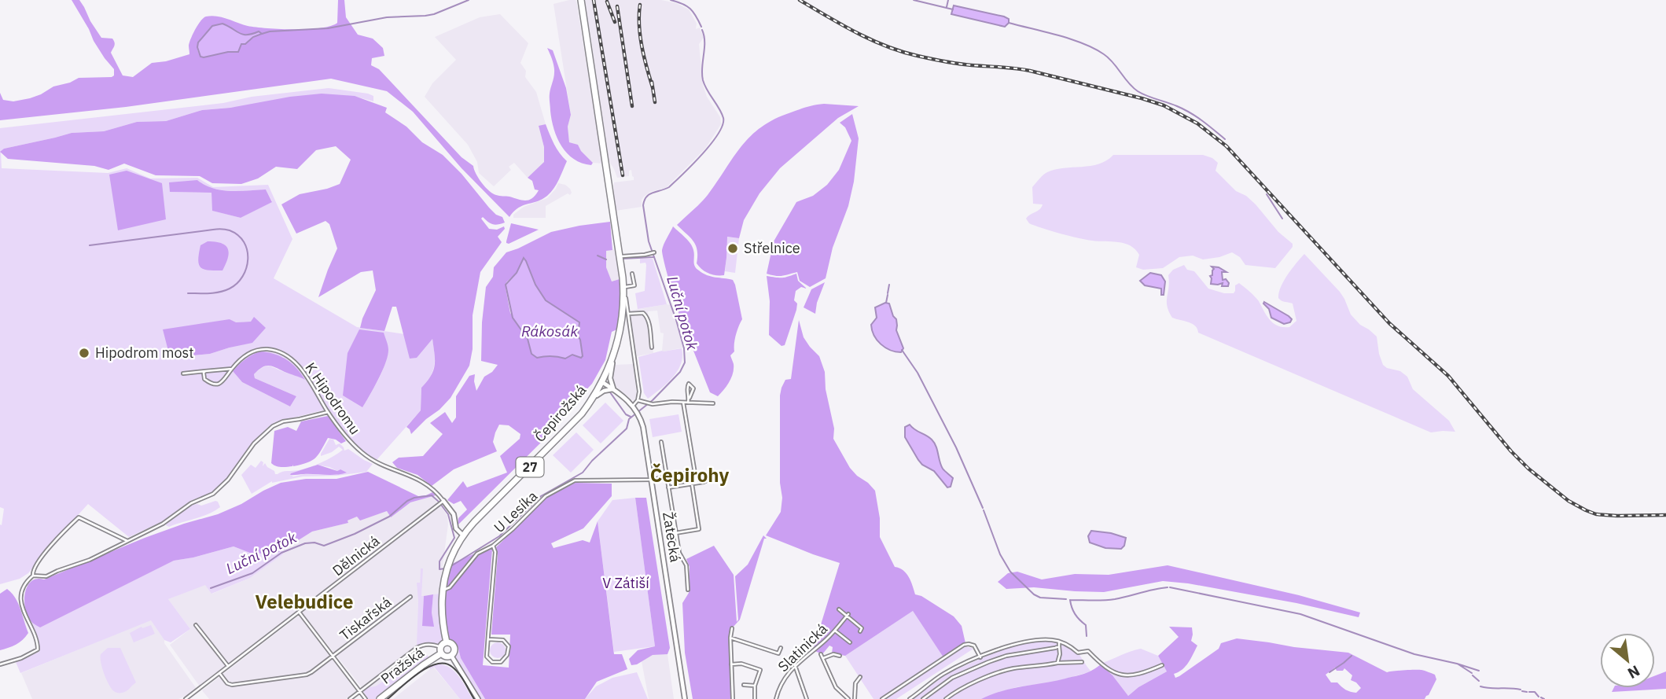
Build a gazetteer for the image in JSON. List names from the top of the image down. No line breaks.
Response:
{"streets":{"main road":["Čepirožská","27","Pražská"],"street":["K Hipodromu","U Lesíka","Žatecká","Dělnická","Tiskařská","Slatinická"]},"crossings":[["K Hipodromu","Dělnická"],["Čepirožská","U Lesíka"],["Čepirožská","Žatecká"],["Čepirožská","Pražská"],["U Lesíka","Žatecká"],["Dělnická","Tiskařská"]],"districts":["Čepirohy","Velebudice"],"water":["Luční potok","Rákosák"],"parks":["V Zátiší"],"places":["Střelnice","Hipodrom most"],"north":"bottom right"}
